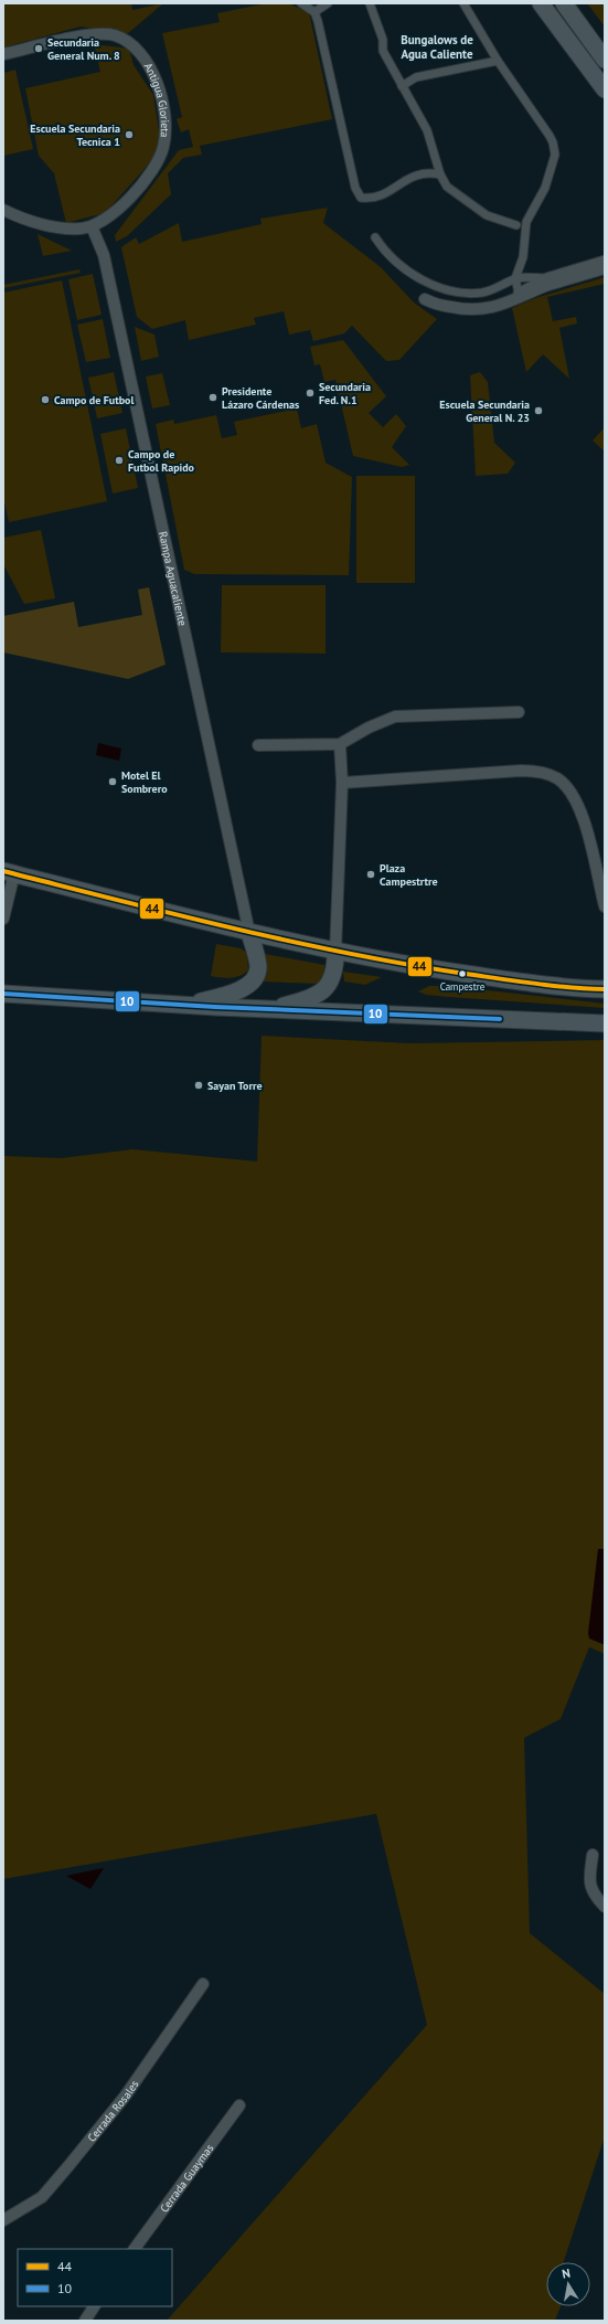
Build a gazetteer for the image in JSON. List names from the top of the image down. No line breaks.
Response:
{"streets":{"street":["Antigua Glorieta","Rampa Aguacaliente","Cerrada Rosales","Cerrada Guaymas"]},"crossings":[["Antigua Glorieta","Rampa Aguacaliente"]],"districts":["Bungalows de Agua Caliente"],"places":["Secundaria General Num. 8","Escuela Secundaria Tecnica 1","Secundaria Fed. N.1","Presidente Lázaro Cárdenas","Campo de Futbol","Escuela Secundaria General N. 23","Campo de Futbol Rapido","Motel El Sombrero","Plaza Campestrtre","Campestre","Sayan Torre"],"lines":["transit line 44","transit line 10"],"legend":["44","10"],"north":"top"}
